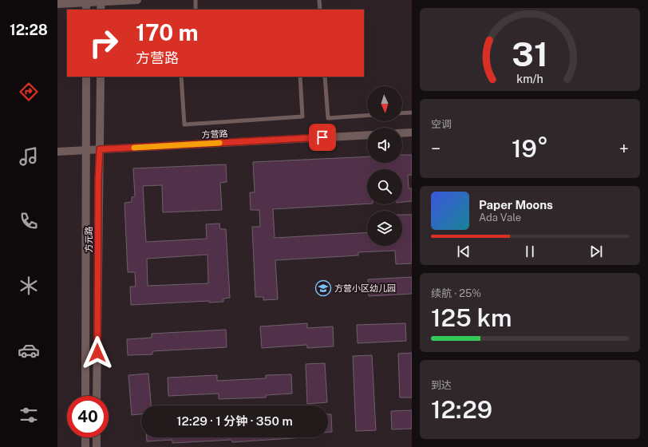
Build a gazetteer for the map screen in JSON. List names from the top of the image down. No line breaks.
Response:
{"streets":{"street":["方营路","方元路"]},"crossings":[["方营路","方元路"]],"places":{"school or university":["方营小区幼儿园"]},"north":"bottom","page":{"tabs":"12:28","turn":["170 m","方营路"],"tile":["空调",["续航 · 25%","125 km"],["到达","12:29"]],"heat":["−","19°","+"],"song":["Paper Moons","Ada Vale"],"limit":"40","trip":"12:29 · 1 分钟 · 350 m","gauge":["31","km/h"]}}
